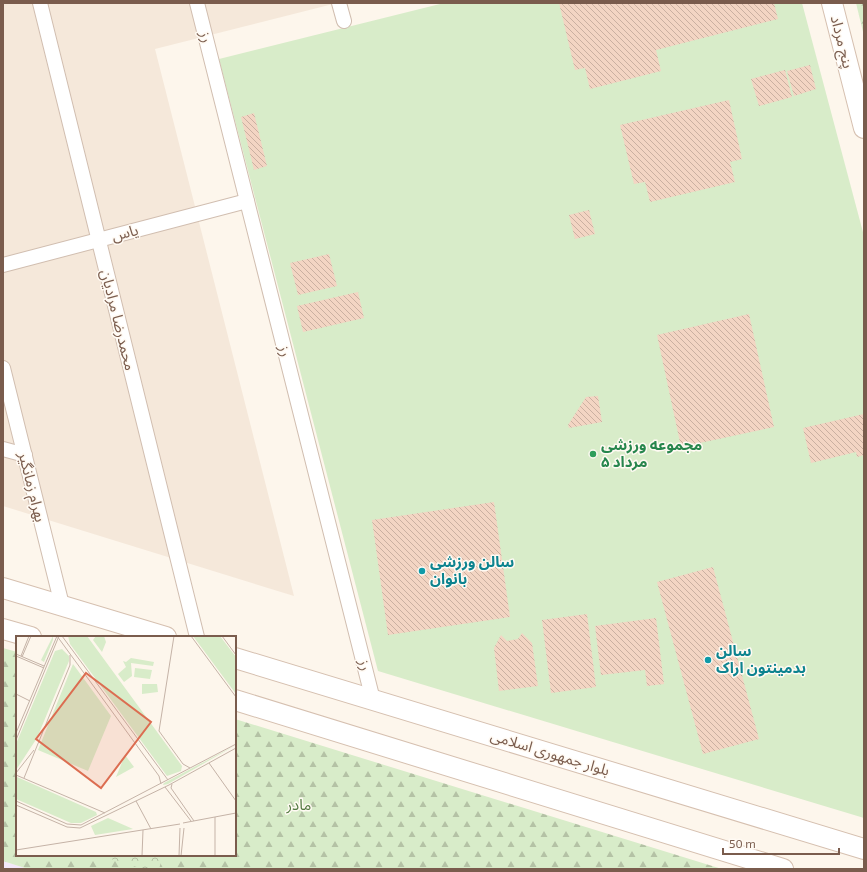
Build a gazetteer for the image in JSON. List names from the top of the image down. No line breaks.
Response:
{"streets":{"main road":["پنج مرداد","بلوار جمهوری اسلامی"],"street":["رز","یاس","محمدرضا مرادیان","بهرام زمانگیر"]},"crossings":[["رز","یاس"],["رز","بلوار جمهوری اسلامی"],["یاس","محمدرضا مرادیان"]],"parks":["مادر"],"places":["مجموعه ورزشی ۵ مرداد","سالن ورزشی بانوان","سالن بدمینتون اراک"],"scale_bar":"50 m"}
